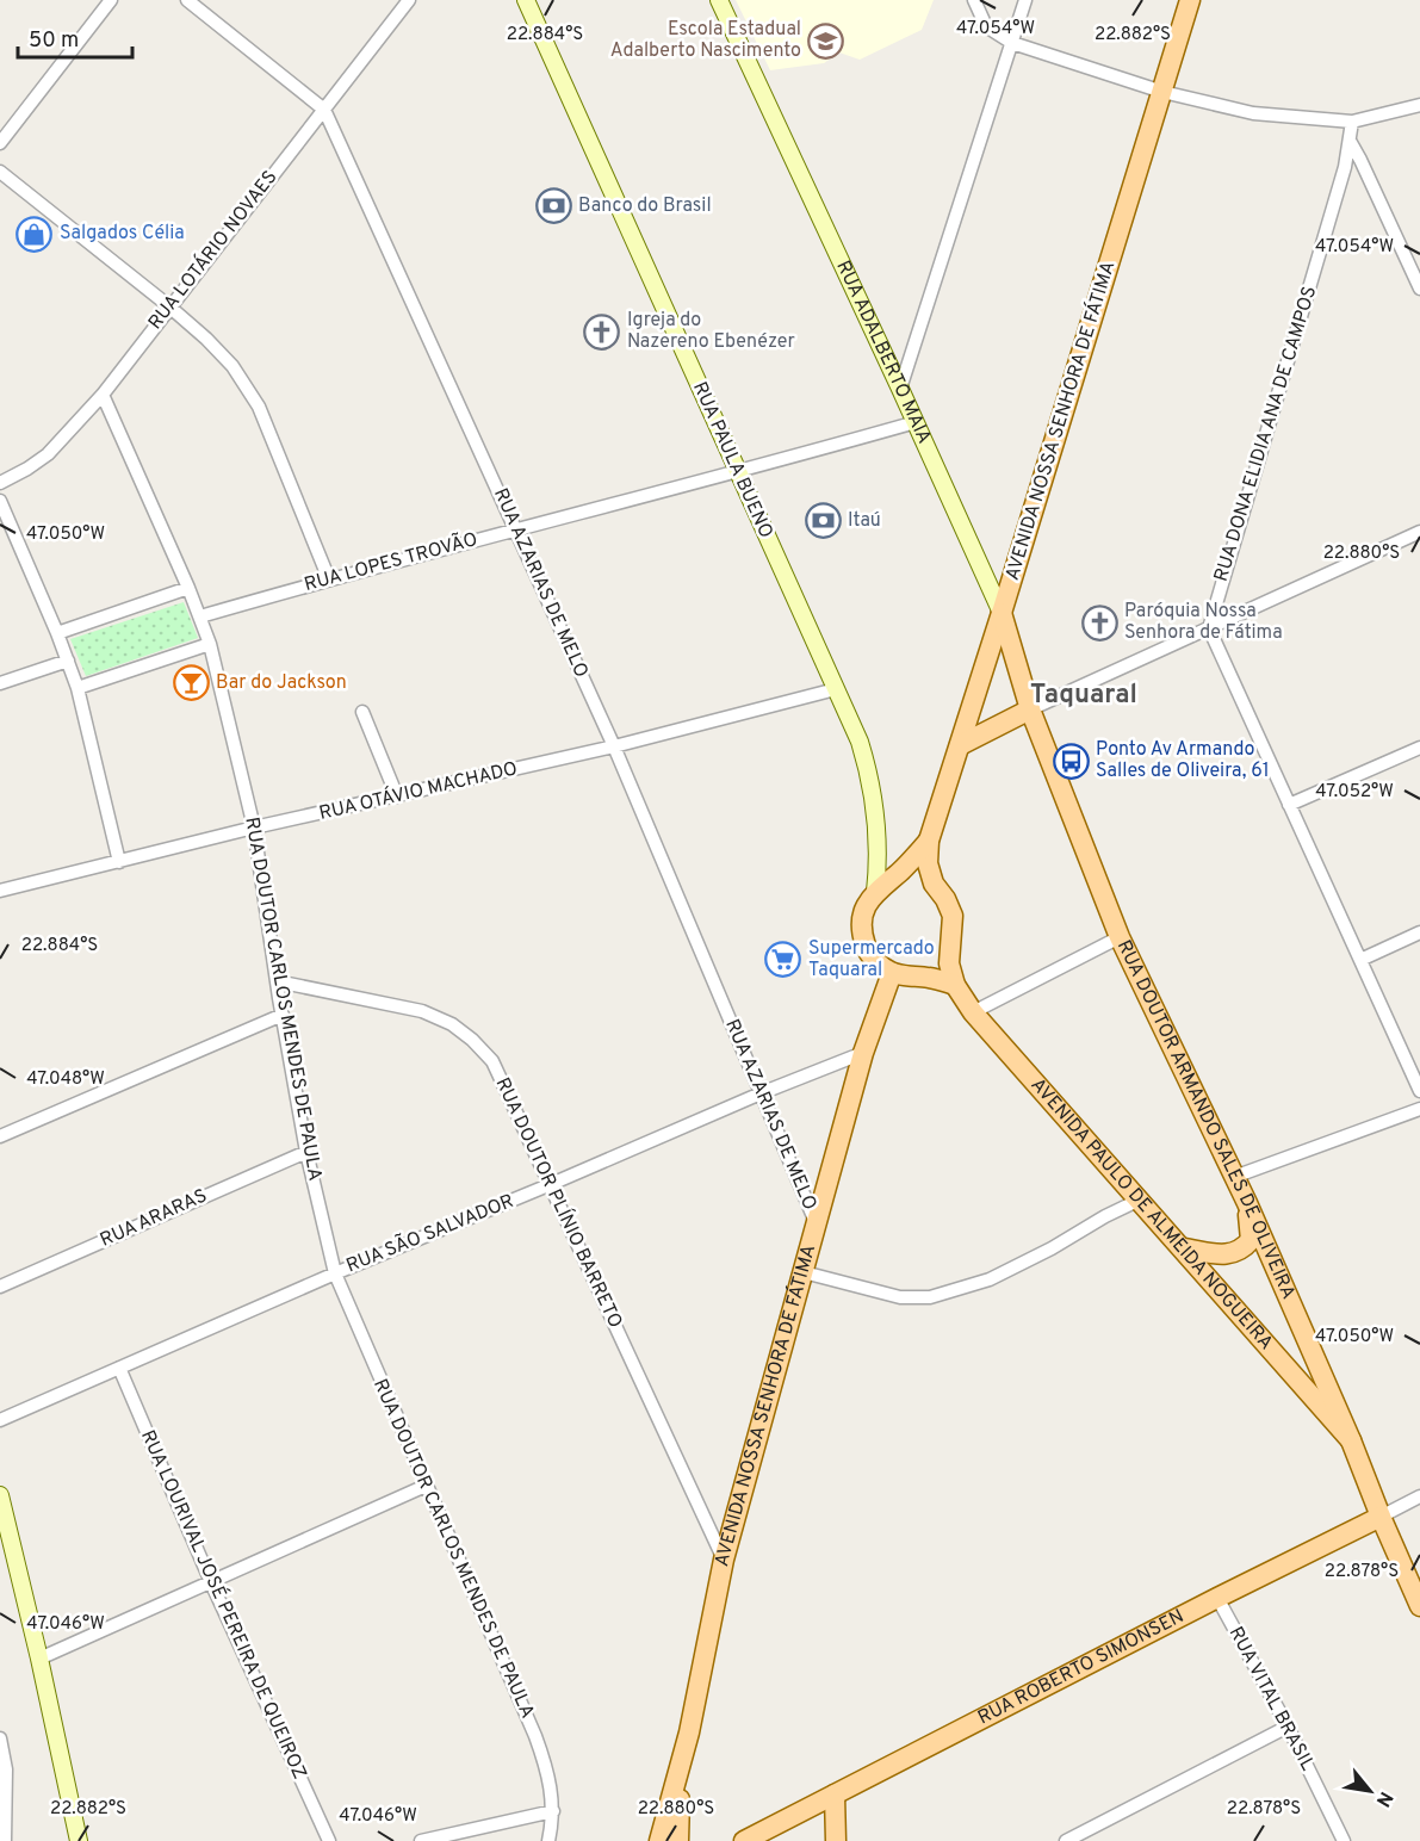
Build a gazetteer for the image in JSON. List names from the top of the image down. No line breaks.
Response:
{"streets":{"main road":["RUA ADALBERTO MAIA","AVENIDA NOSSA SENHORA DE FÁTIMA","RUA PAULA BUENO","RUA DOUTOR ARMANDO SALES DE OLIVEIRA","AVENIDA PAULO DE ALMEIDA NOGUEIRA","RUA ROBERTO SIMONSEN"],"street":["RUA LOTÁRIO NOVAES","RUA DONA ELIDIA ANA DE CAMPOS","RUA LOPES TROVÃO","RUA AZARIAS DE MELO","RUA OTÁVIO MACHADO","RUA DOUTOR CARLOS MENDES DE PAULA","RUA DOUTOR PLÍNIO BARRETO","RUA ARARAS","RUA SÃO SALVADOR","RUA LOURIVAL JOSÉ PEREIRA DE QUEIROZ","RUA VITAL BRASIL"]},"crossings":[["RUA LOTÁRIO NOVAES","RUA AZARIAS DE MELO"],["RUA LOTÁRIO NOVAES","RUA DOUTOR CARLOS MENDES DE PAULA"],["RUA ADALBERTO MAIA","AVENIDA NOSSA SENHORA DE FÁTIMA"],["RUA ADALBERTO MAIA","RUA LOPES TROVÃO"],["RUA ADALBERTO MAIA","RUA DOUTOR ARMANDO SALES DE OLIVEIRA"],["AVENIDA NOSSA SENHORA DE FÁTIMA","RUA AZARIAS DE MELO"],["AVENIDA NOSSA SENHORA DE FÁTIMA","RUA DOUTOR PLÍNIO BARRETO"],["AVENIDA NOSSA SENHORA DE FÁTIMA","RUA SÃO SALVADOR"],["RUA PAULA BUENO","RUA LOPES TROVÃO"],["RUA PAULA BUENO","RUA OTÁVIO MACHADO"],["RUA LOPES TROVÃO","RUA AZARIAS DE MELO"],["RUA LOPES TROVÃO","RUA DOUTOR CARLOS MENDES DE PAULA"],["RUA AZARIAS DE MELO","RUA OTÁVIO MACHADO"],["RUA AZARIAS DE MELO","RUA SÃO SALVADOR"],["RUA OTÁVIO MACHADO","RUA DOUTOR CARLOS MENDES DE PAULA"],["RUA DOUTOR CARLOS MENDES DE PAULA","RUA DOUTOR PLÍNIO BARRETO"],["RUA DOUTOR CARLOS MENDES DE PAULA","RUA ARARAS"],["RUA DOUTOR CARLOS MENDES DE PAULA","RUA SÃO SALVADOR"],["RUA DOUTOR ARMANDO SALES DE OLIVEIRA","AVENIDA PAULO DE ALMEIDA NOGUEIRA"],["RUA DOUTOR ARMANDO SALES DE OLIVEIRA","RUA ROBERTO SIMONSEN"],["RUA DOUTOR PLÍNIO BARRETO","RUA SÃO SALVADOR"],["RUA SÃO SALVADOR","RUA LOURIVAL JOSÉ PEREIRA DE QUEIROZ"],["RUA ROBERTO SIMONSEN","RUA VITAL BRASIL"]],"districts":["Taquaral"],"places":{"school or university":["Escola Estadual Adalberto Nascimento"],"bank":["Banco do Brasil","Itaú"],"shop":["Salgados Célia"],"church":["Igreja do Nazereno Ebenézer","Paróquia Nossa Senhora de Fátima"],"bar":["Bar do Jackson"],"bus stop":["Ponto Av Armando Salles de Oliveira, 61"],"supermarket":["Supermercado Taquaral"]},"scale_bar":"50 m","north":"bottom right","coordinates":["47.054°W","22.884°S","22.882°S","47.050°W","22.880°S","47.052°W","47.048°W","22.878°S","47.046°W"]}
